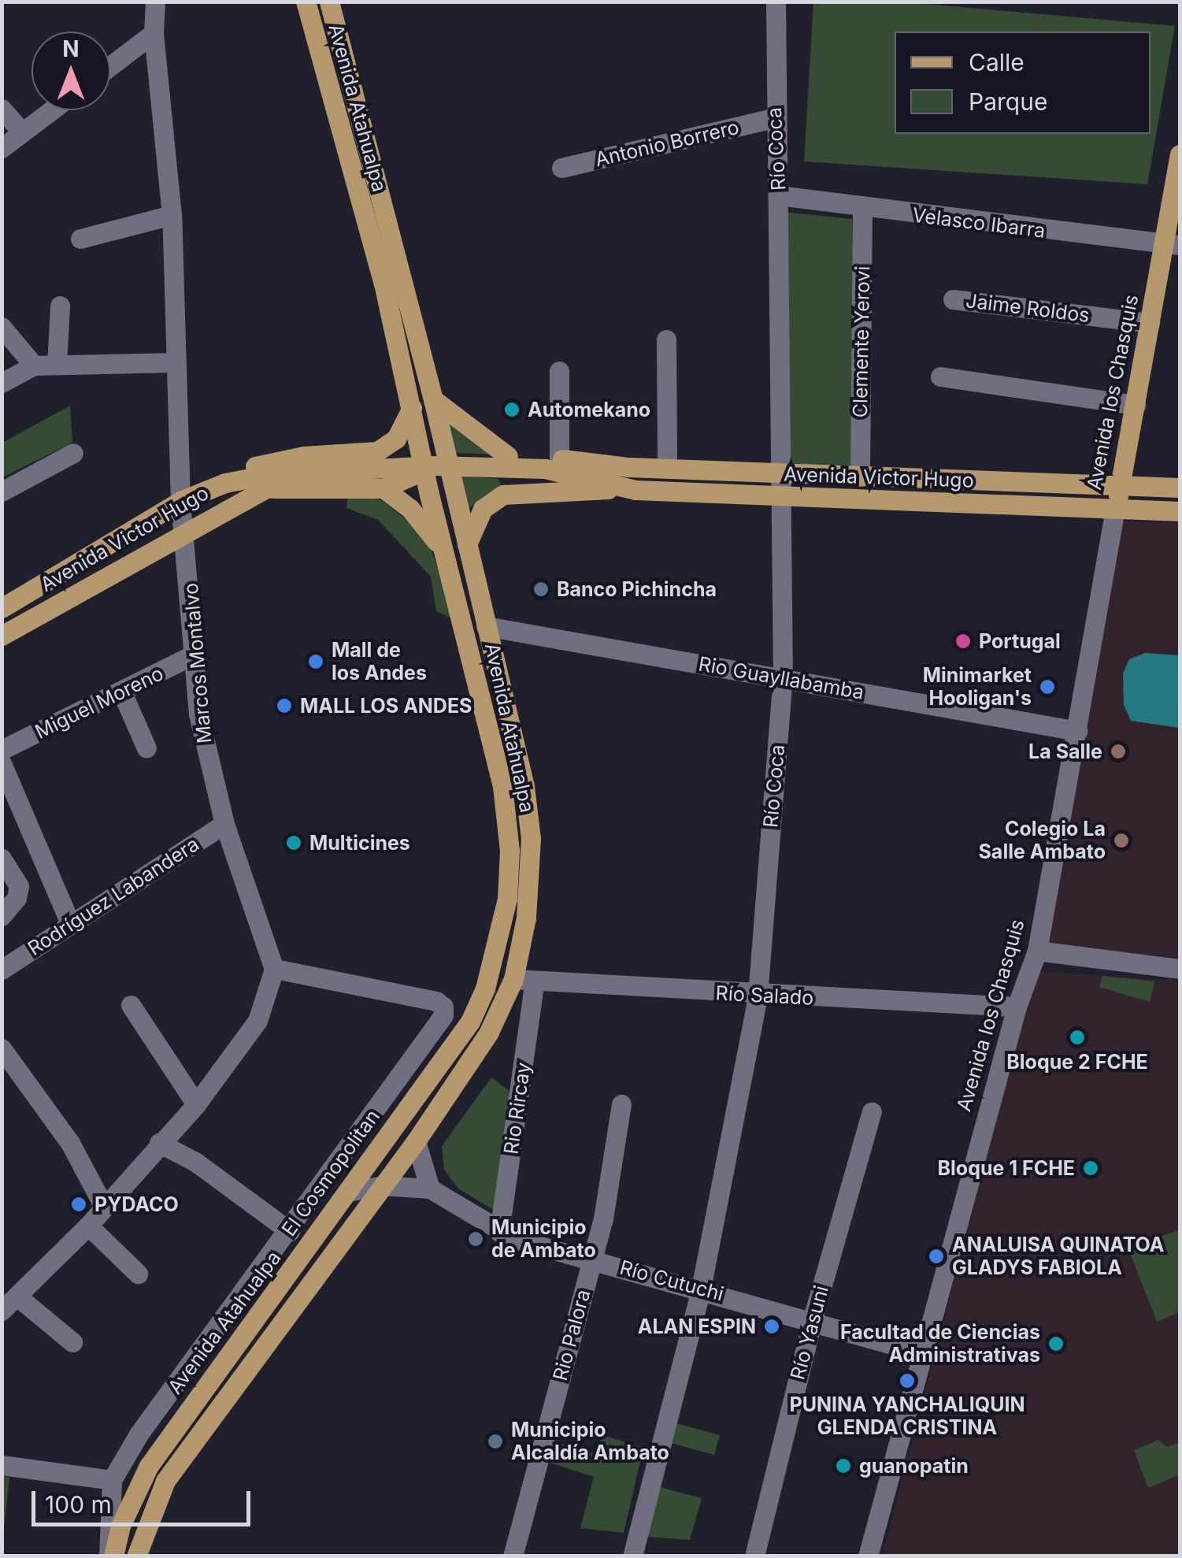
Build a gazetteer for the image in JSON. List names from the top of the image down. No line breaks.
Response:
{"streets":{"main road":["Avenida Atahualpa","Avenida los Chasquis","Avenida Victor Hugo"],"street":["Antonio Borrero","Río Coca","Velasco Ibarra","Jaime Roldos","Clemente Yerovi","Marcos Montalvo","Rio Guayllabamba","Miguel Moreno","Rodríguez Labandera","Río Salado","Rio Rircay","El Cosmopolitan","Río Cutuchi","Río Yasuni","Rio Palora"]},"crossings":[["Avenida Atahualpa","Avenida Victor Hugo"],["Avenida Atahualpa","Rio Guayllabamba"],["Avenida Atahualpa","Río Salado"],["Avenida Atahualpa","Río Cutuchi"],["Antonio Borrero","Río Coca"],["Río Coca","Velasco Ibarra"],["Río Coca","Avenida Victor Hugo"],["Río Coca","Rio Guayllabamba"],["Río Coca","Río Salado"],["Río Coca","Río Cutuchi"],["Velasco Ibarra","Clemente Yerovi"],["Velasco Ibarra","Avenida los Chasquis"],["Jaime Roldos","Avenida los Chasquis"],["Clemente Yerovi","Avenida Victor Hugo"],["Avenida los Chasquis","Avenida Victor Hugo"],["Avenida los Chasquis","Rio Guayllabamba"],["Avenida los Chasquis","Río Salado"],["Avenida los Chasquis","Río Cutuchi"],["Avenida Victor Hugo","Marcos Montalvo"],["Marcos Montalvo","Miguel Moreno"],["Marcos Montalvo","Rodríguez Labandera"],["Marcos Montalvo","El Cosmopolitan"],["Río Salado","Rio Rircay"],["Rio Rircay","Río Cutuchi"],["Río Cutuchi","Río Yasuni"],["Río Cutuchi","Rio Palora"]],"places":["Automekano","Banco Pichincha","Portugal","Mall de los Andes","Minimarket Hooligan's","MALL LOS ANDES","La Salle","Colegio La Salle Ambato","Multicines","Bloque 2 FCHE","Bloque 1 FCHE","PYDACO","Municipio de Ambato","ANALUISA QUINATOA GLADYS FABIOLA","ALAN ESPIN","Facultad de Ciencias Administrativas","PUNINA YANCHALIQUIN GLENDA CRISTINA","Municipio Alcaldía Ambato","guanopatin"],"legend":["Calle","Parque"],"scale_bar":"100 m","north":"top"}
